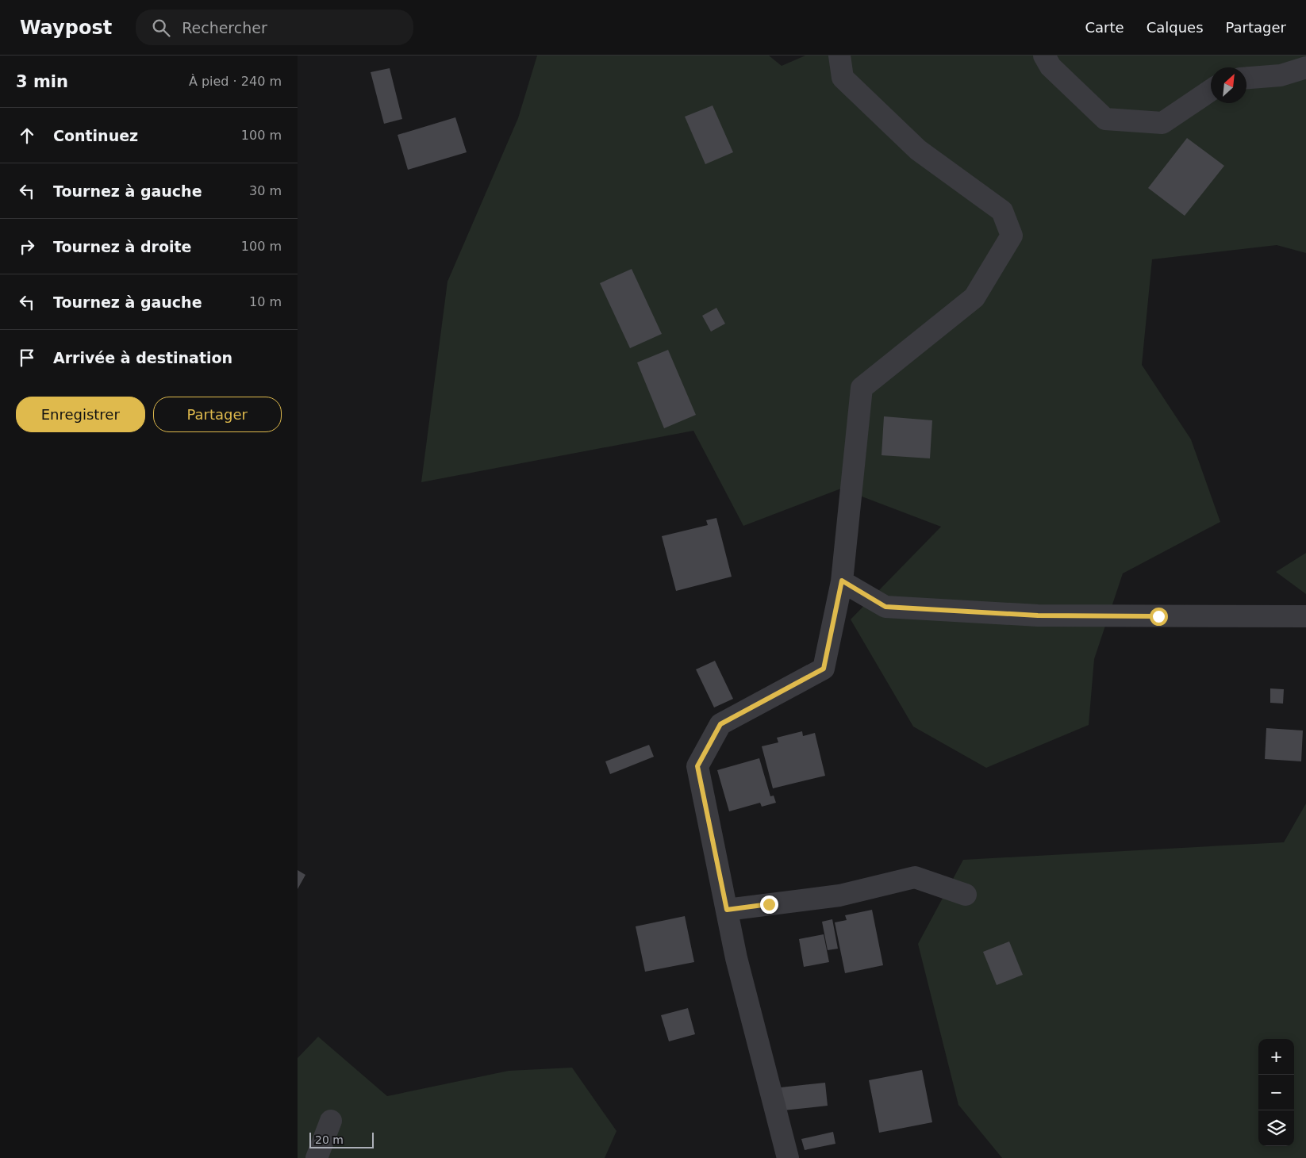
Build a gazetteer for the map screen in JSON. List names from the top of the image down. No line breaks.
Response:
{"scale_bar":"20 m","north":"top right","page":{"header":"Waypost","search":"Rechercher","nav":["Carte","Calques","Partager"],"heading":["3 min","À pied · 240 m"],"list":[["Continuez","100 m"],["Tournez à gauche","30 m"],["Tournez à droite","100 m"],["Tournez à gauche","10 m"],"Arrivée à destination"],"buttons":["Enregistrer","Partager"],"map_buttons":["+","−"],"scale":"20 m"}}
